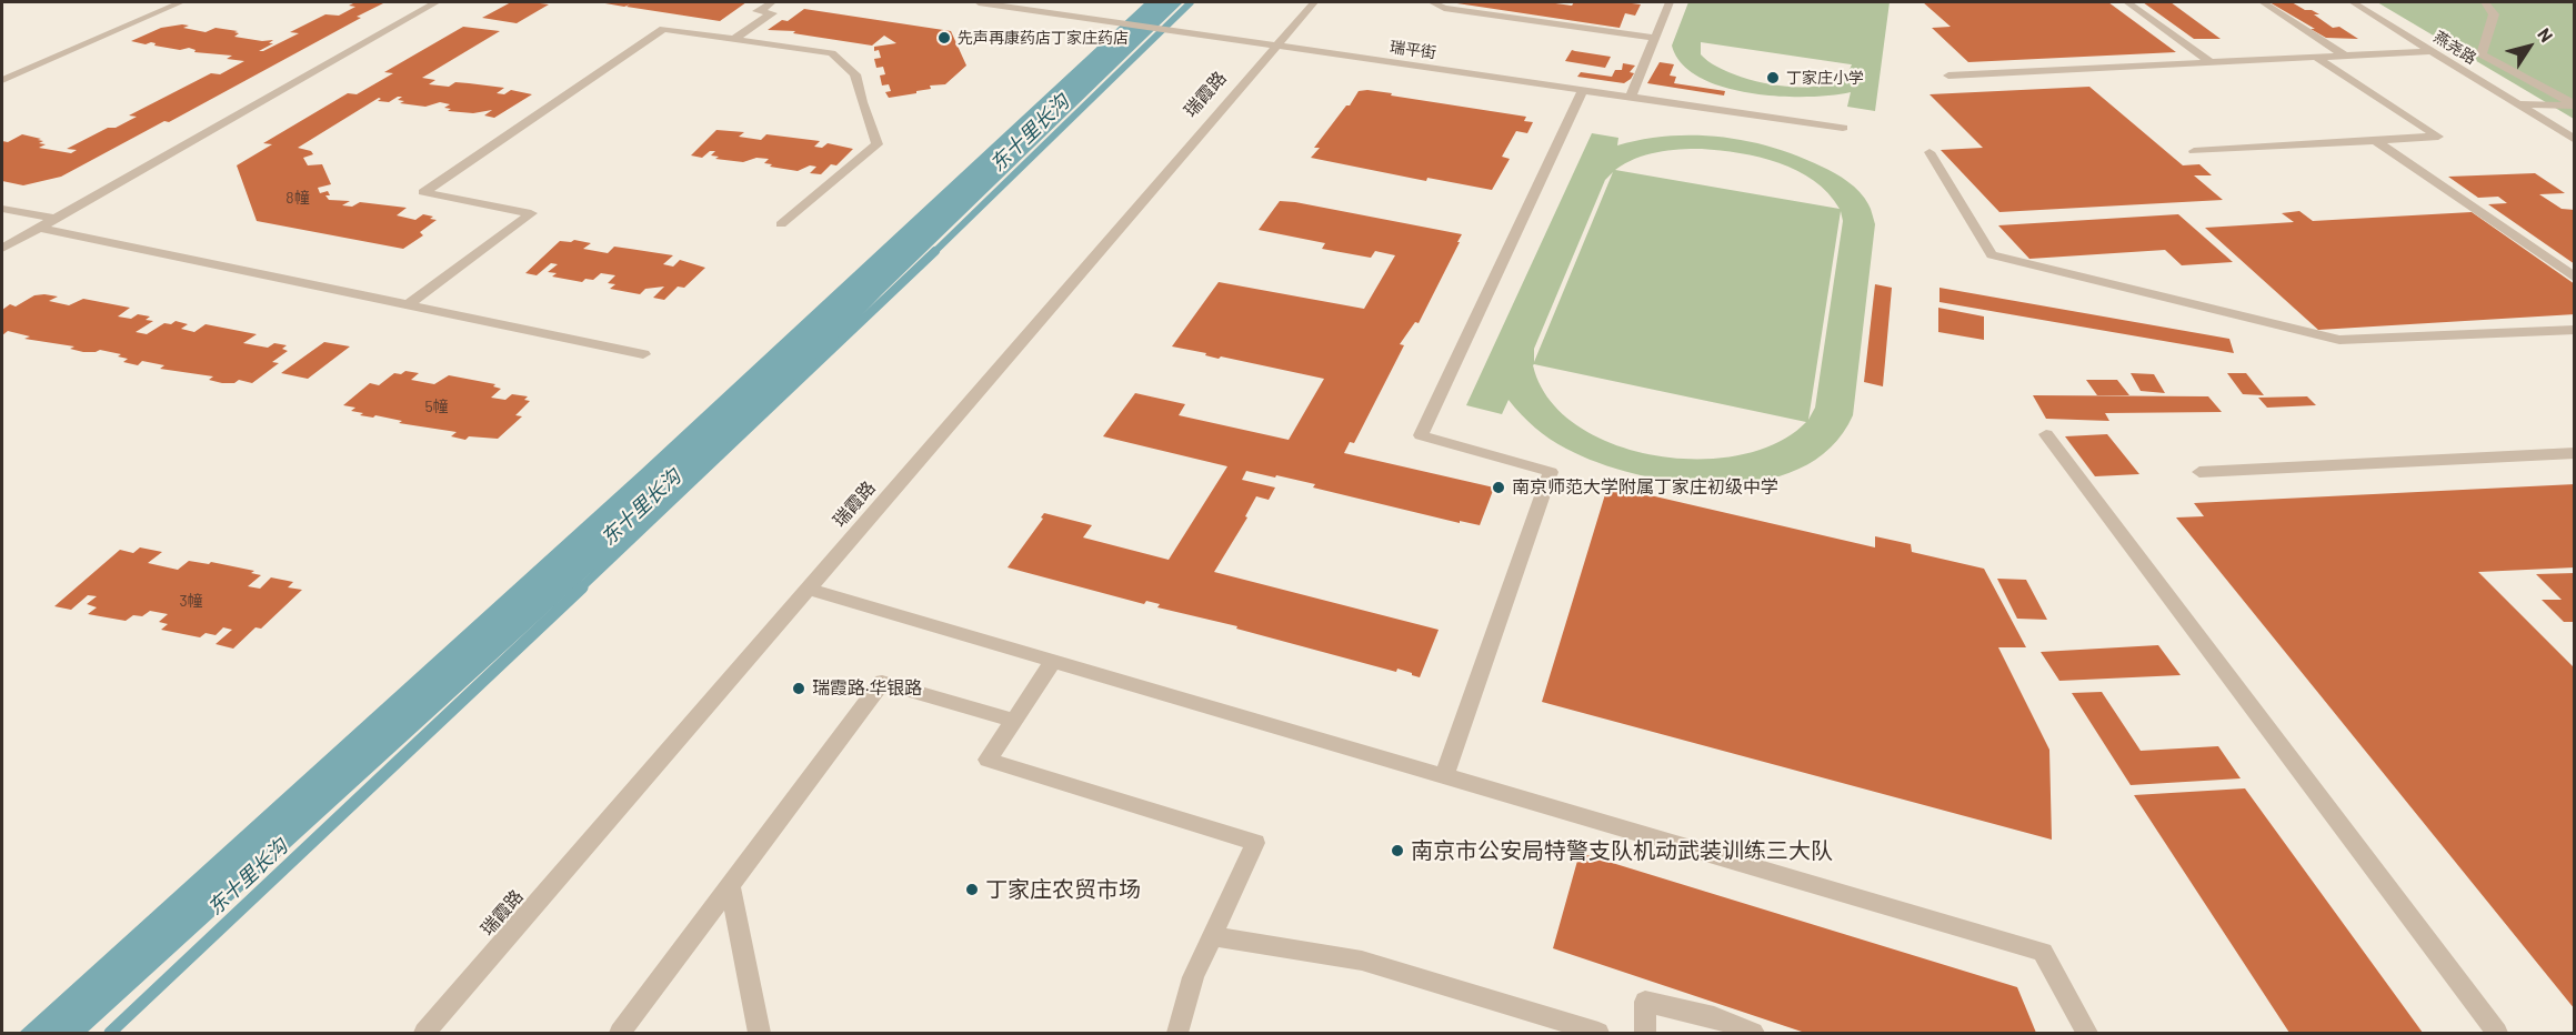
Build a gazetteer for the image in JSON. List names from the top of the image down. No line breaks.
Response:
{"streets":{"street":["燕尧路","瑞平街","瑞霞路"]},"crossings":[["瑞平街","瑞霞路"]],"water":["东十里长沟"],"places":["先声再康药店丁家庄药店","丁家庄小学","南京师范大学附属丁家庄初级中学","瑞霞路·华银路","南京市公安局特警支队机动武装训练三大队","丁家庄农贸市场"],"house_numbers":["8幢","5幢","3幢"],"north":"top right"}
